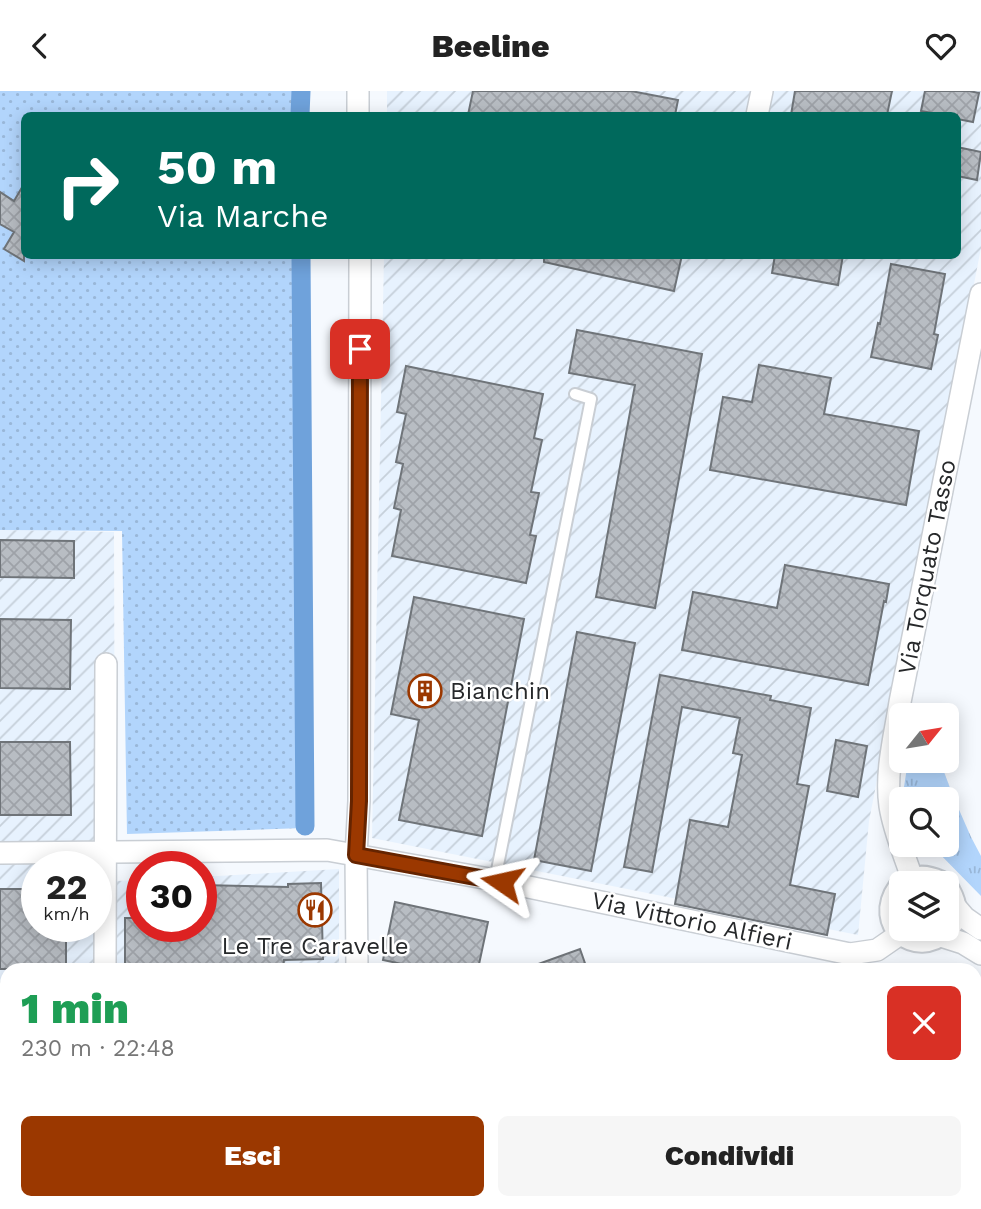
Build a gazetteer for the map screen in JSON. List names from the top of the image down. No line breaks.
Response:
{"streets":{"street":["Via Torquato Tasso","Via Vittorio Alfieri"]},"places":{"building":["Bianchin"],"restaurant":["Le Tre Caravelle"]},"north":"top right","page":{"header":"Beeline","turn":["50 m","Via Marche"],"speed":"22 km/h","limit":"30","heading":["1 min","230 m · 22:48"],"buttons":["Esci","Condividi"]}}
